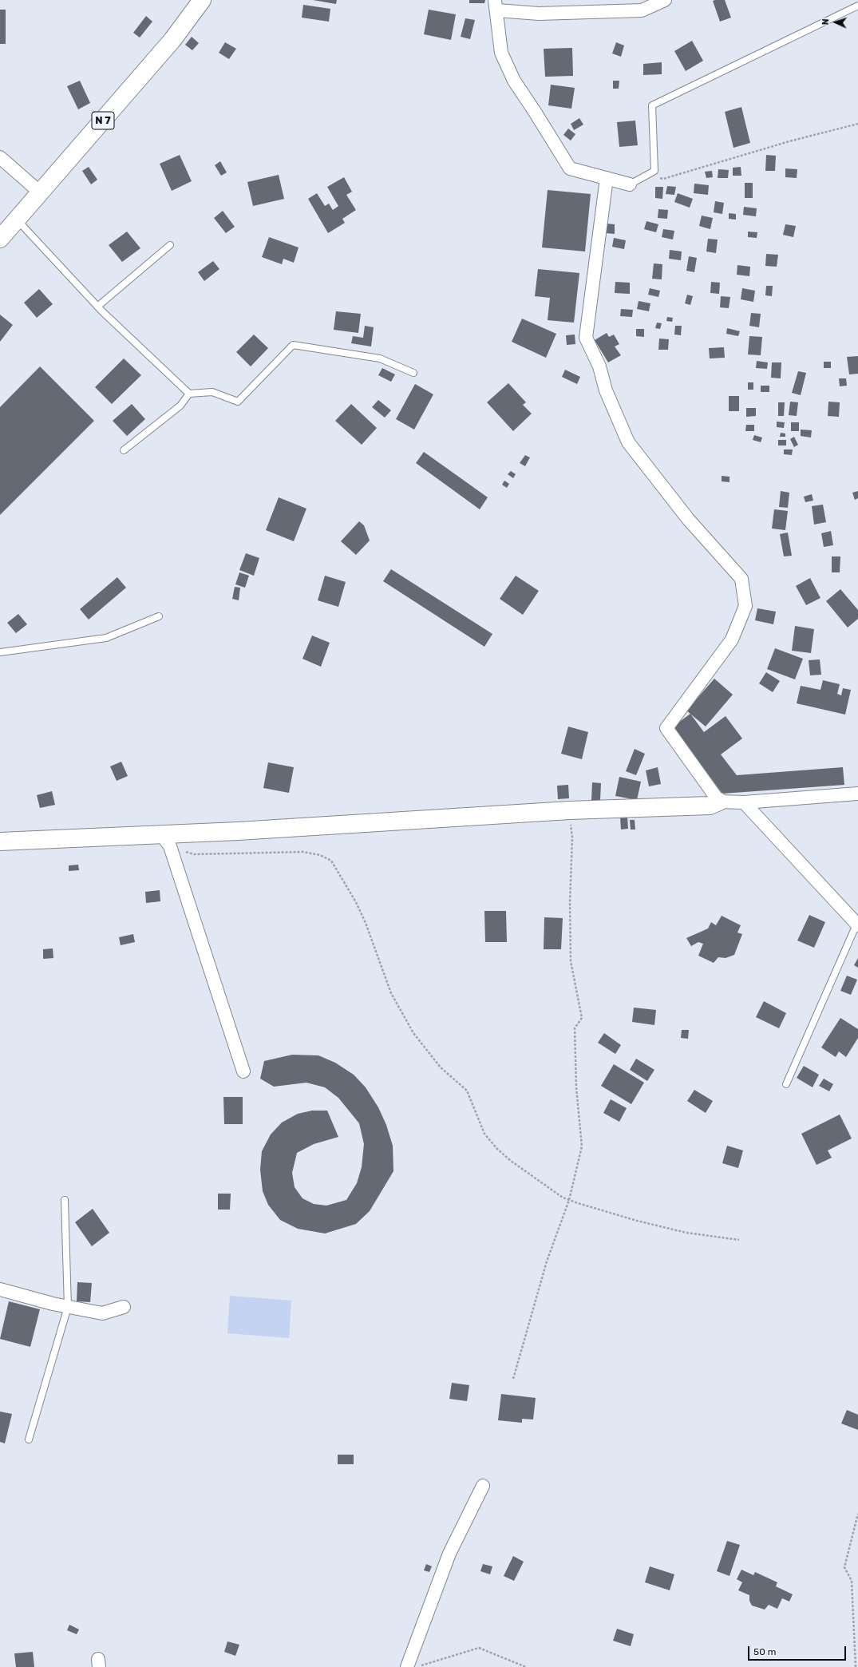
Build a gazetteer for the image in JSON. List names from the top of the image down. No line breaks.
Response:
{"streets":{"street":["N 7"]},"scale_bar":"50 m","north":"left"}
